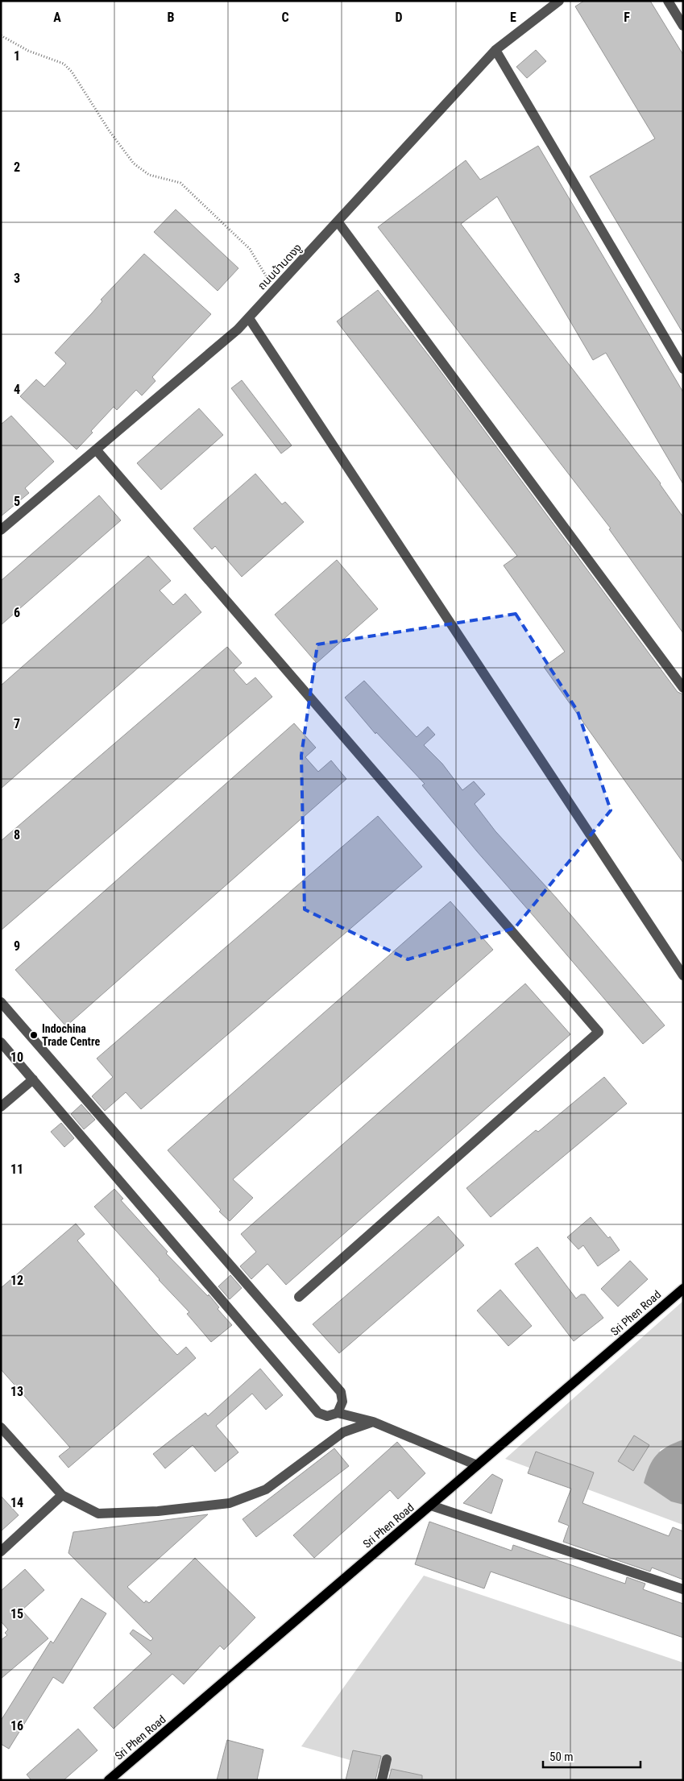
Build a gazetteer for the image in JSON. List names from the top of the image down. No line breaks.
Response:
{"streets":{"main road":["Sri Phen Road"],"street":["ถนนบ้านดงงู"]},"places":["Indochina Trade Centre"],"scale_bar":"50 m","grid":{"columns":["A","B","C","D","E","F"],"rows":["1","2","3","4","5","6","7","8","9","10","11","12","13","14","15","16"]}}
